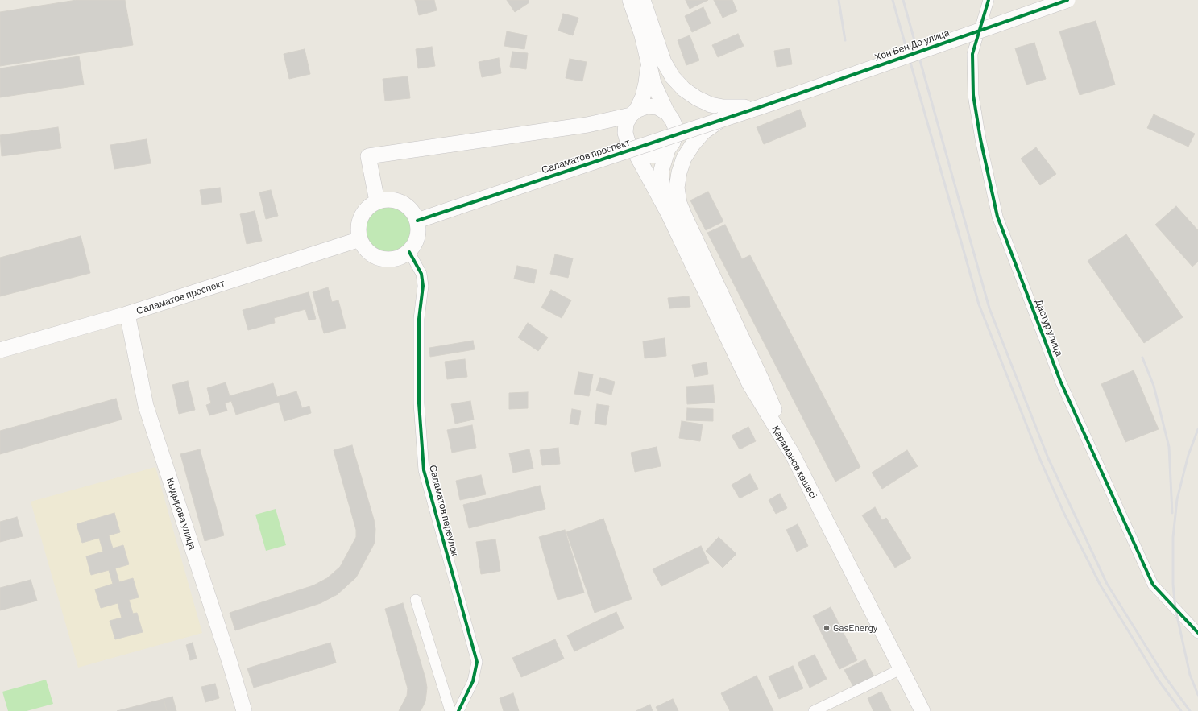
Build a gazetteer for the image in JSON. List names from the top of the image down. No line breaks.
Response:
{"streets":{"street":["Хон Бен До улица","Саламатов проспект","Дастур улица","Қараманов көшесі","Саламатов переулок","Кыдырова улица"]},"crossings":[["Хон Бен До улица","Саламатов проспект"],["Саламатов проспект","Саламатов переулок"],["Саламатов проспект","Кыдырова улица"]],"places":["GasEnergy"]}
